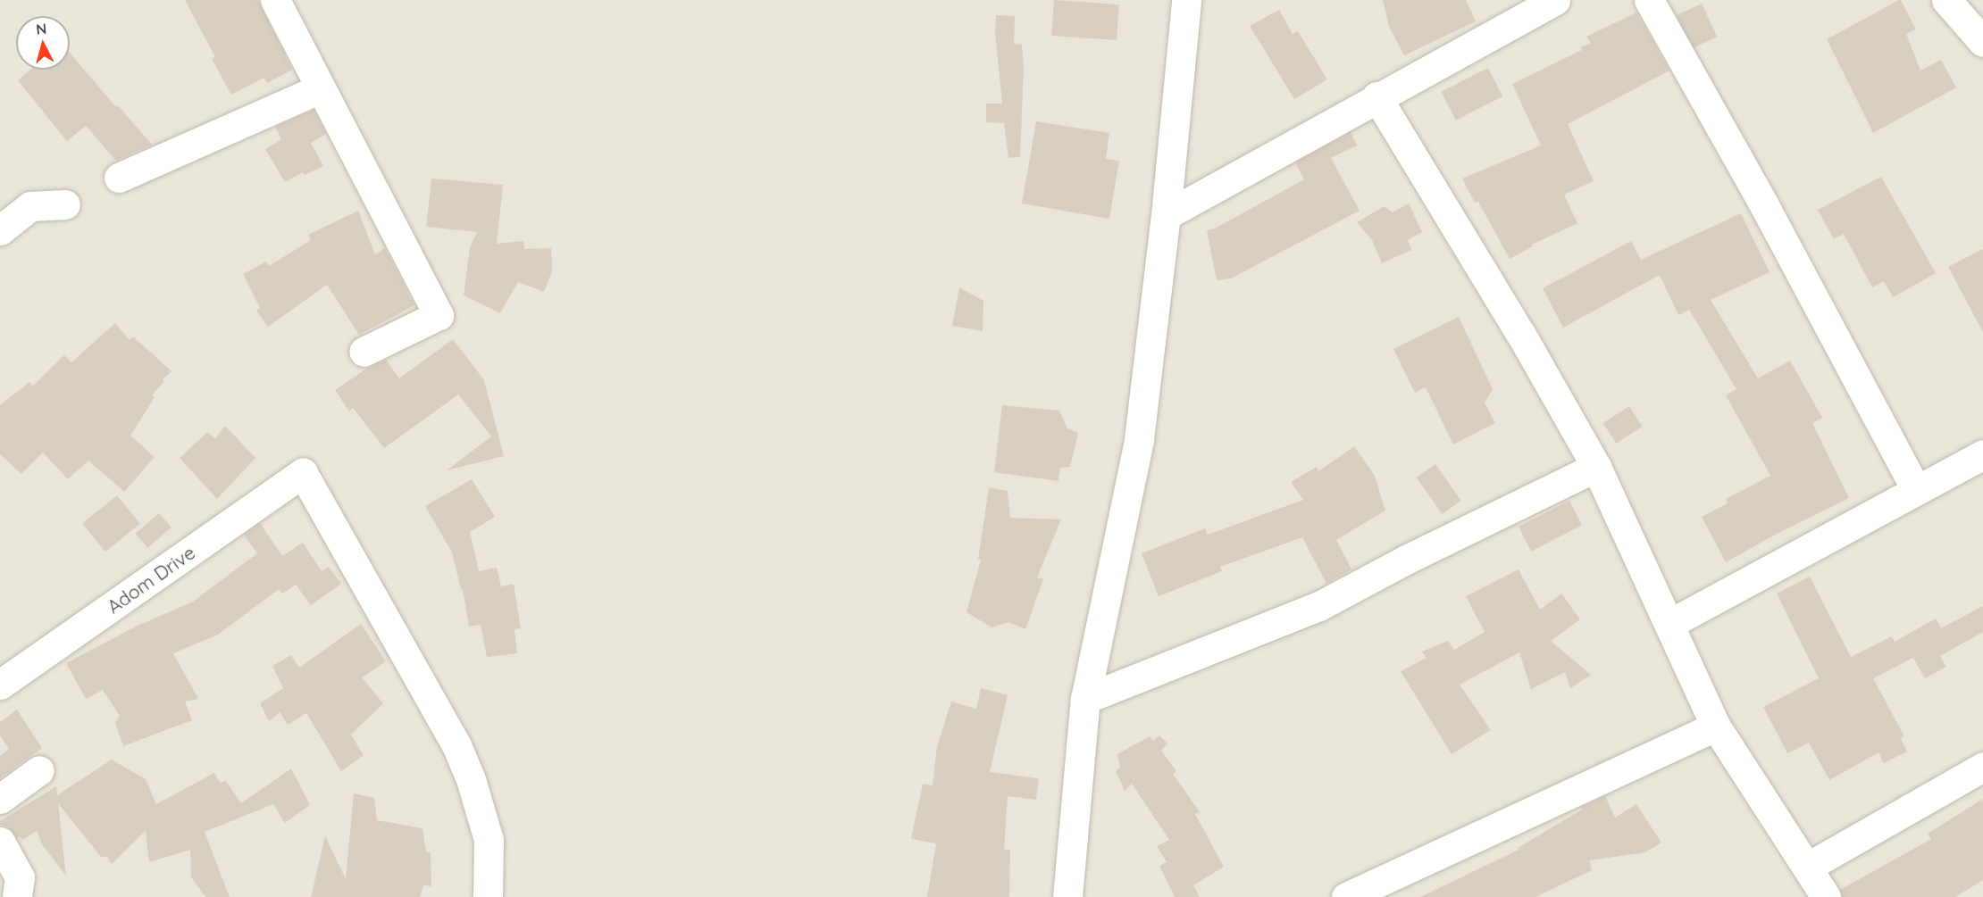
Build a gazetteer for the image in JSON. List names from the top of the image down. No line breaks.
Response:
{"streets":{"street":["Adom Drive"]},"north":"top"}
